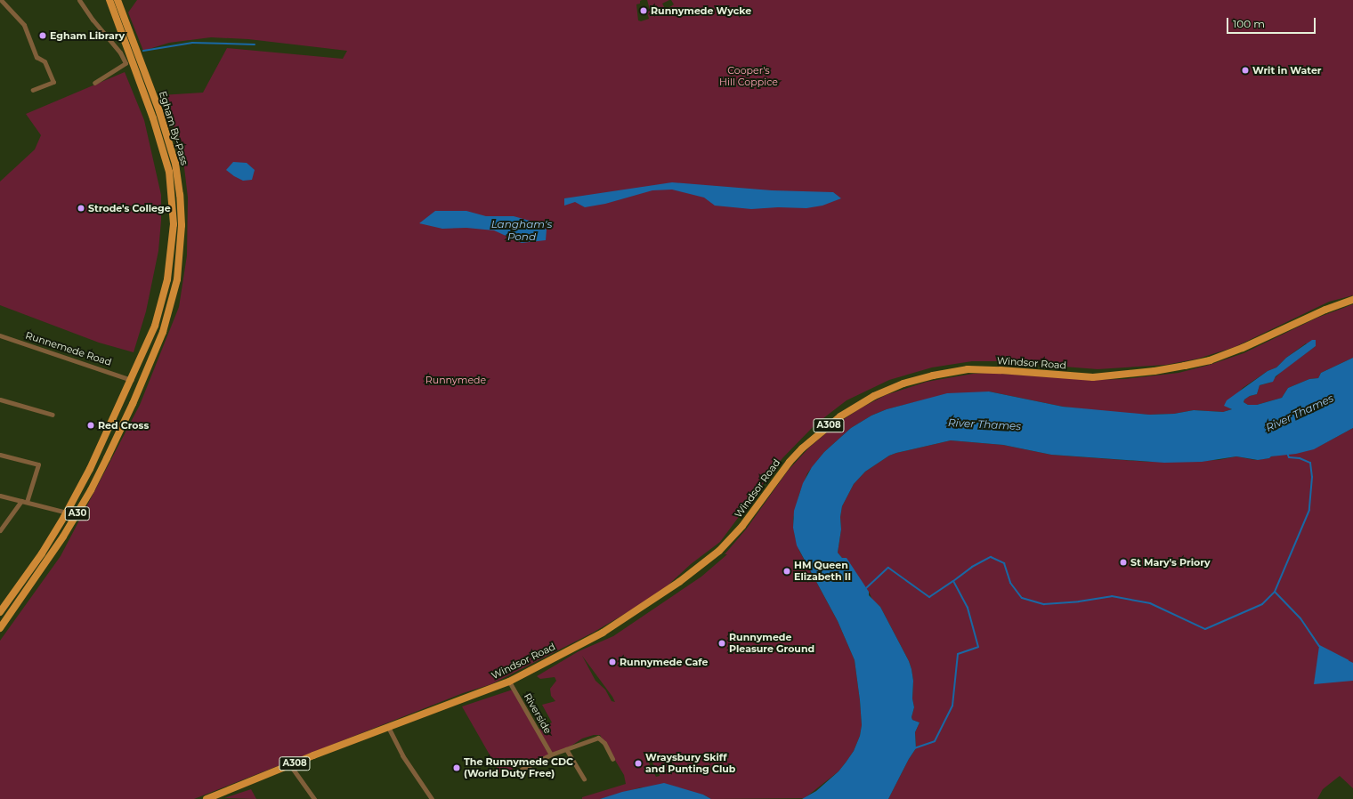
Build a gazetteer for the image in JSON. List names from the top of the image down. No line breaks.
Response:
{"streets":{"main road":["Egham By-Pass","Windsor Road","A308","A30"],"street":["Runnemede Road","Riverside"]},"crossings":[["Egham By-Pass","Runnemede Road"],["Egham By-Pass","A30"],["Runnemede Road","A30"],["Windsor Road","Riverside"]],"water":["Langham's Pond","River Thames"],"parks":["Cooper's Hill Coppice","Runnymede"],"places":["Runnymede Wycke","Egham Library","Writ in Water","Strode's College","Red Cross","St Mary's Priory","HM Queen Elizabeth II","Runnymede Pleasure Ground","Runnymede Cafe","Wraysbury Skiff and Punting Club","The Runnymede CDC (World Duty Free)"],"scale_bar":"100 m"}
